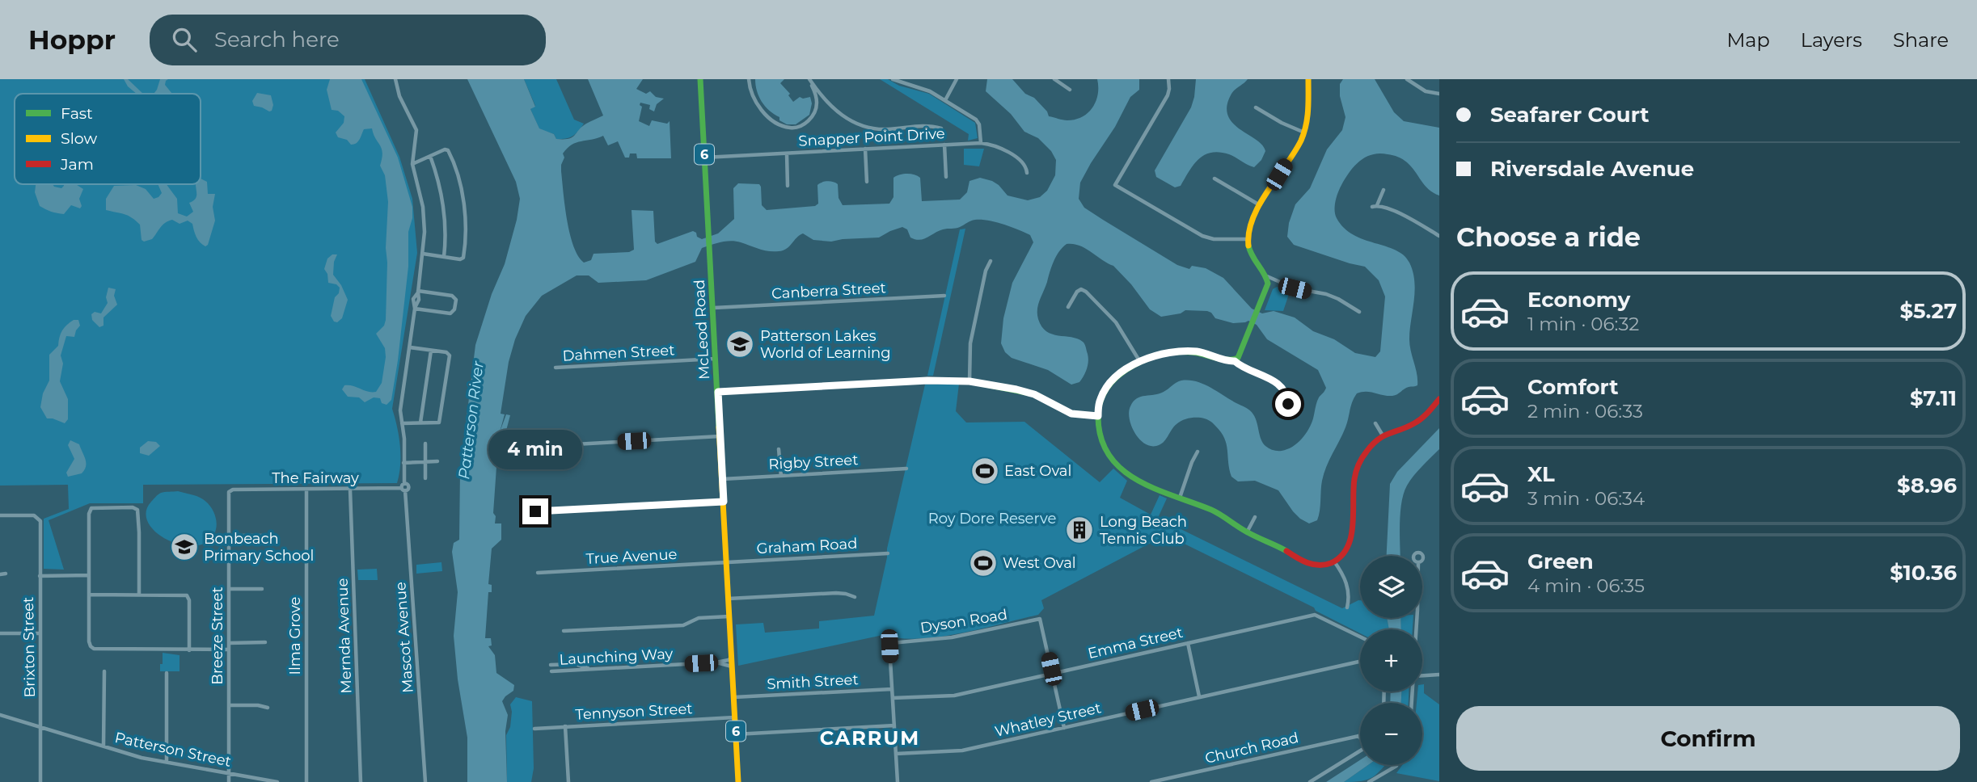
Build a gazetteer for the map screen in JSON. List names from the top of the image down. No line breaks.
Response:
{"streets":{"street":["Snapper Point Drive","6","Canberra Street","McLeod Road","Dahmen Street","Rigby Street","The Fairway","Graham Road","True Avenue","Dyson Road","Breeze Street","Ilma Grove","Mernda Avenue","Mascot Avenue","Emma Street","Brixton Street","Launching Way","Smith Street","Tennyson Street","Whatley Street","Church Road","Patterson Street"]},"crossings":[["Snapper Point Drive","McLeod Road"],["Canberra Street","McLeod Road"],["McLeod Road","Dahmen Street"],["McLeod Road","Rigby Street"],["McLeod Road","Graham Road"],["McLeod Road","True Avenue"],["McLeod Road","Launching Way"],["McLeod Road","Smith Street"],["McLeod Road","Tennyson Street"],["The Fairway","Breeze Street"],["The Fairway","Ilma Grove"],["The Fairway","Mernda Avenue"],["The Fairway","Mascot Avenue"],["Graham Road","True Avenue"],["Dyson Road","Emma Street"],["Dyson Road","Smith Street"],["Breeze Street","Patterson Street"],["Brixton Street","Patterson Street"]],"districts":["CARRUM"],"water":["Patterson River"],"parks":["Roy Dore Reserve"],"places":{"school or university":["Patterson Lakes World of Learning","Bonbeach Primary School"],"sports":["East Oval","West Oval"],"building":["Long Beach Tennis Club"]},"legend":["Fast","Slow","Jam"],"page":{"header":"Hoppr","search":"Search here","nav":["Map","Layers","Share"],"banner":["Seafarer Court","Riversdale Avenue"],"heading":"Choose a ride","list":[{"name":"Economy","note":"1 min · 06:32","value":"$5.27"},{"name":"Comfort","note":"2 min · 06:33","value":"$7.11"},{"name":"XL","note":"3 min · 06:34","value":"$8.96"},{"name":"Green","note":"4 min · 06:35","value":"$10.36"}],"bubble":"4 min","map_buttons":["+","−"],"buttons":"Confirm"}}
